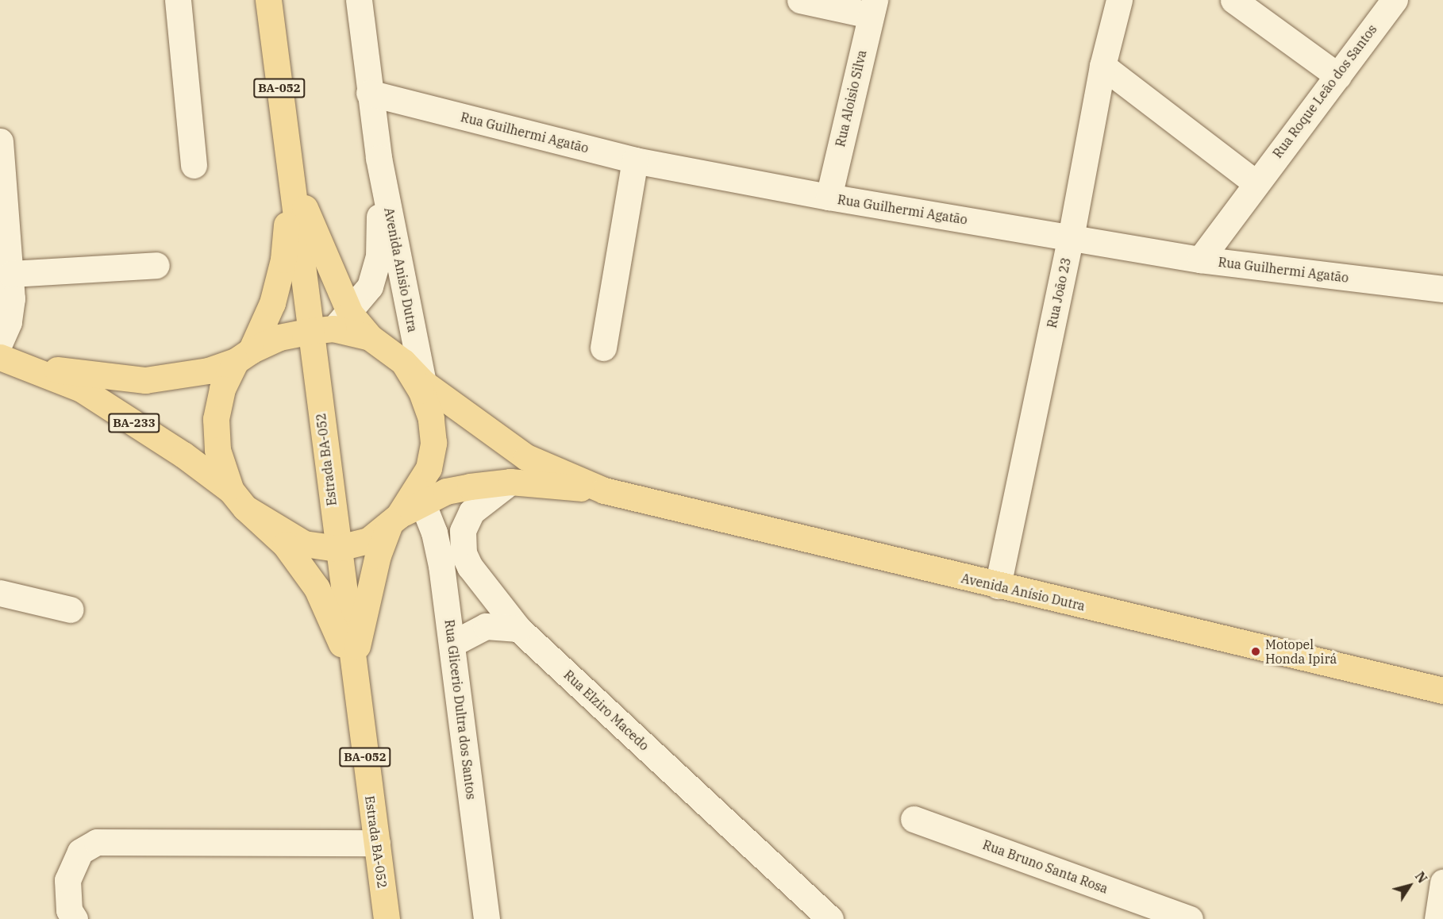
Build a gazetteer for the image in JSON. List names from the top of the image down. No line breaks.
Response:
{"streets":{"main road":["BA-052","BA-233","Estrada BA-052","Avenida Anísio Dutra"],"street":["Rua Roque Leão dos Santos","Rua Aloisio Silva","Rua Guilhermi Agatão","Avenida Anisio Dutra","Rua João 23","Rua Glicerio Dultra dos Santos","Rua Elziro Macedo","Rua Bruno Santa Rosa"]},"crossings":[["Rua Roque Leão dos Santos","Rua Guilhermi Agatão"],["Rua Aloisio Silva","Rua Guilhermi Agatão"],["Rua Guilhermi Agatão","Avenida Anisio Dutra"],["Rua Guilhermi Agatão","Rua João 23"],["Avenida Anisio Dutra","BA-233"],["Avenida Anisio Dutra","Estrada BA-052"],["Rua João 23","Avenida Anísio Dutra"],["BA-233","Estrada BA-052"]],"places":["Motopel Honda Ipirá"],"north":"top right"}
